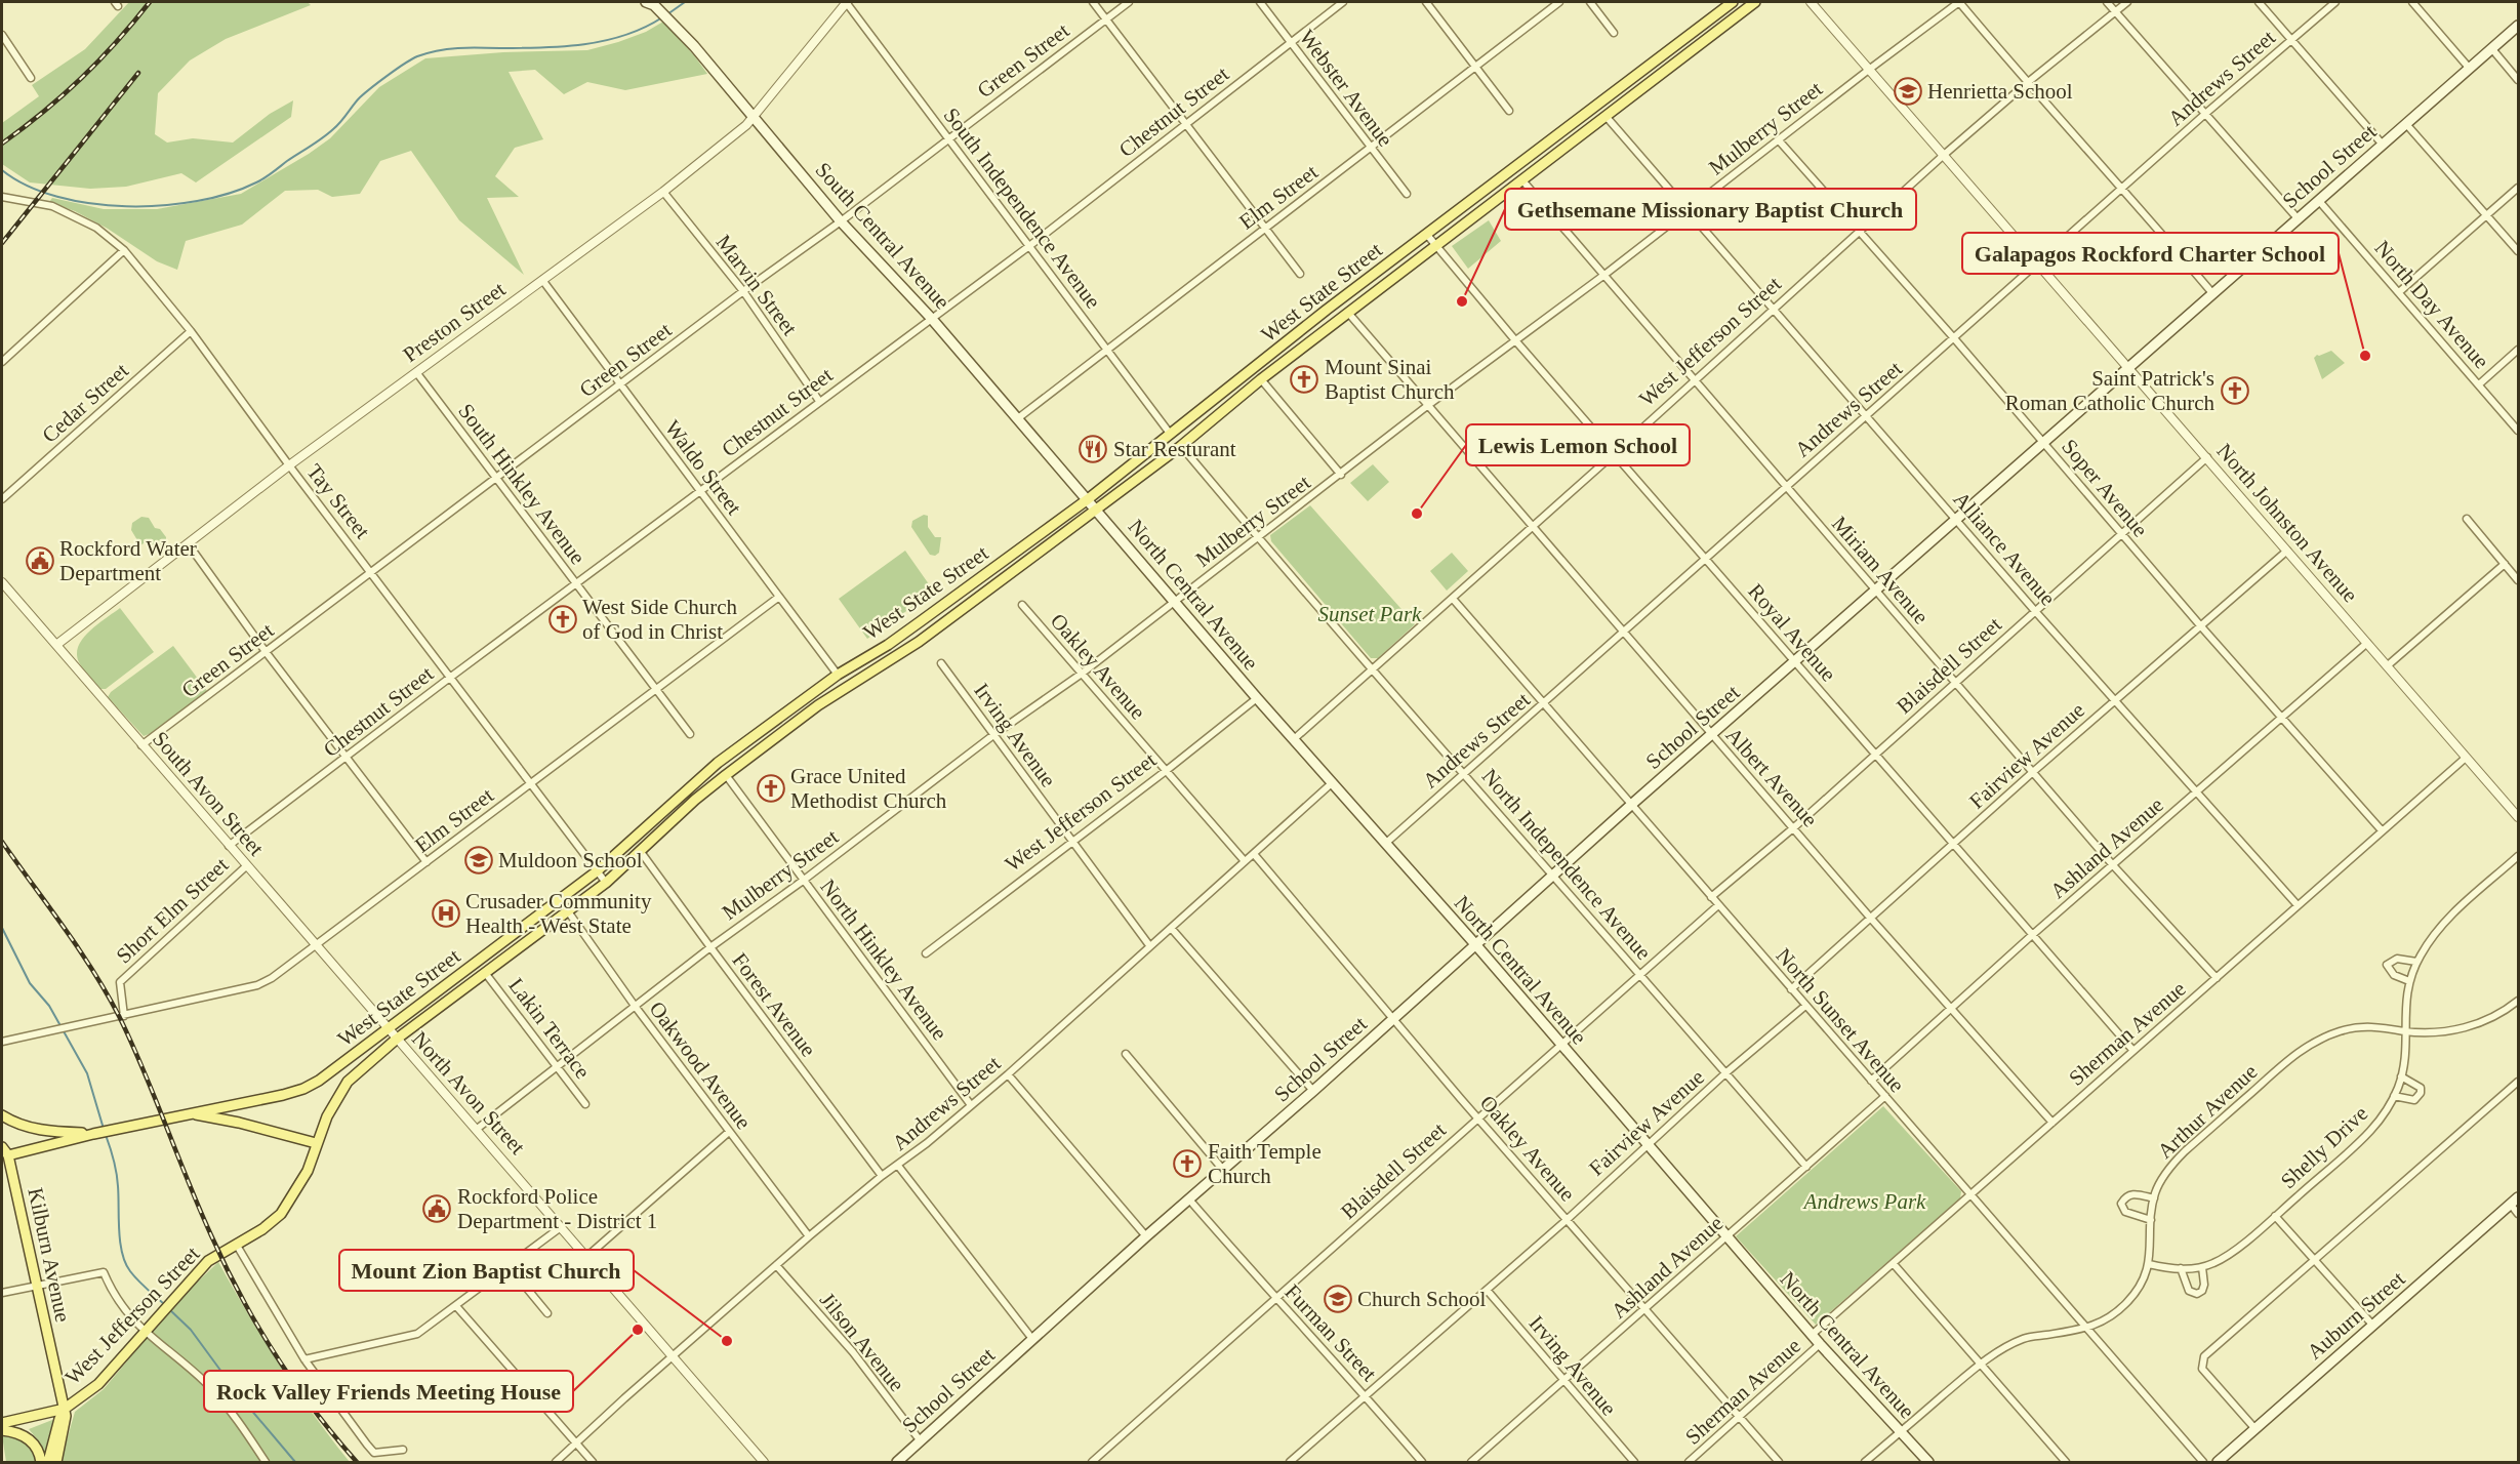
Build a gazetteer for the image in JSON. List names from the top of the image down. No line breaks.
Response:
{"streets":{"main road":["School Street","South Central Avenue","West State Street","West Jefferson Street","North Central Avenue","Kilburn Avenue","Auburn Street"],"street":["Green Street","Andrews Street","Webster Avenue","Chestnut Street","Mulberry Street","Elm Street","South Independence Avenue","Marvin Street","North Day Avenue","Preston Street","Cedar Street","Waldo Street","South Hinkley Avenue","Soper Avenue","Tay Street","North Johnston Avenue","Alliance Avenue","Miriam Avenue","Royal Avenue","Blaisdell Street","Oakley Avenue","Irving Avenue","Fairview Avenue","Albert Avenue","South Avon Street","Ashland Avenue","North Independence Avenue","Short Elm Street","North Hinkley Avenue","Forest Avenue","North Sunset Avenue","Lakin Terrace","Sherman Avenue","Oakwood Avenue","North Avon Street","Arthur Avenue","Shelly Drive","Furman Street","Jilson Avenue"]},"crossings":[["Green Street","South Independence Avenue"],["Green Street","South Central Avenue"],["Green Street","Marvin Street"],["Green Street","Waldo Street"],["Green Street","South Hinkley Avenue"],["Green Street","Tay Street"],["Green Street","South Avon Street"],["Andrews Street","Soper Avenue"],["Andrews Street","North Johnston Avenue"],["Andrews Street","Alliance Avenue"],["Andrews Street","Miriam Avenue"],["Andrews Street","North Central Avenue"],["Andrews Street","Royal Avenue"],["Andrews Street","Oakley Avenue"],["Andrews Street","Irving Avenue"],["Andrews Street","Albert Avenue"],["Andrews Street","North Independence Avenue"],["Andrews Street","North Hinkley Avenue"],["Andrews Street","Forest Avenue"],["Andrews Street","North Sunset Avenue"],["Andrews Street","Oakwood Avenue"],["Andrews Street","North Avon Street"],["Andrews Street","Jilson Avenue"],["Webster Avenue","Chestnut Street"],["Webster Avenue","Elm Street"],["Chestnut Street","South Independence Avenue"],["Chestnut Street","South Central Avenue"],["Chestnut Street","Marvin Street"],["Chestnut Street","Waldo Street"],["Chestnut Street","South Hinkley Avenue"],["Chestnut Street","Tay Street"],["Chestnut Street","South Avon Street"],["Mulberry Street","Soper Avenue"],["Mulberry Street","North Johnston Avenue"],["Mulberry Street","Alliance Avenue"],["Mulberry Street","Miriam Avenue"],["Mulberry Street","North Central Avenue"],["Mulberry Street","Royal Avenue"],["Mulberry Street","Oakley Avenue"],["Mulberry Street","Irving Avenue"],["Mulberry Street","Albert Avenue"],["Mulberry Street","North Independence Avenue"],["Mulberry Street","North Hinkley Avenue"],["Mulberry Street","Forest Avenue"],["Mulberry Street","Lakin Terrace"],["Mulberry Street","Oakwood Avenue"],["Mulberry Street","North Avon Street"],["School Street","North Day Avenue"],["School Street","Soper Avenue"],["School Street","North Johnston Avenue"],["School Street","Alliance Avenue"],["School Street","Miriam Avenue"],["School Street","North Central Avenue"],["School Street","Royal Avenue"],["School Street","Oakley Avenue"],["School Street","Albert Avenue"],["School Street","North Independence Avenue"],["School Street","North Sunset Avenue"],["School Street","Furman Street"],["School Street","Jilson Avenue"],["Elm Street","South Independence Avenue"],["Elm Street","South Central Avenue"],["Elm Street","Waldo Street"],["Elm Street","South Hinkley Avenue"],["Elm Street","Tay Street"],["Elm Street","South Avon Street"],["Elm Street","Short Elm Street"],["South Independence Avenue","West State Street"],["South Independence Avenue","Preston Street"],["South Central Avenue","West State Street"],["South Central Avenue","Preston Street"],["South Central Avenue","North Central Avenue"],["Marvin Street","Preston Street"],["West State Street","West Jefferson Street"],["West State Street","Waldo Street"],["West State Street","Tay Street"],["West State Street","Alliance Avenue"],["West State Street","Miriam Avenue"],["West State Street","North Central Avenue"],["West State Street","Royal Avenue"],["West State Street","Albert Avenue"],["West State Street","South Avon Street"],["West State Street","North Independence Avenue"],["West State Street","North Hinkley Avenue"],["West State Street","Forest Avenue"],["West State Street","Lakin Terrace"],["West State Street","Oakwood Avenue"],["West State Street","North Avon Street"],["West State Street","Kilburn Avenue"],["Preston Street","Waldo Street"],["Preston Street","South Hinkley Avenue"],["Preston Street","Tay Street"],["Preston Street","South Avon Street"],["West Jefferson Street","Soper Avenue"],["West Jefferson Street","North Johnston Avenue"],["West Jefferson Street","Alliance Avenue"],["West Jefferson Street","Miriam Avenue"],["West Jefferson Street","North Central Avenue"],["West Jefferson Street","Royal Avenue"],["West Jefferson Street","Oakley Avenue"],["West Jefferson Street","Irving Avenue"],["West Jefferson Street","Albert Avenue"],["West Jefferson Street","North Independence Avenue"],["West Jefferson Street","North Sunset Avenue"],["West Jefferson Street","Kilburn Avenue"],["Cedar Street","Tay Street"],["Soper Avenue","Blaisdell Street"],["Soper Avenue","Fairview Avenue"],["Soper Avenue","Ashland Avenue"],["Soper Avenue","Sherman Avenue"],["North Johnston Avenue","Blaisdell Street"],["North Johnston Avenue","Fairview Avenue"],["North Johnston Avenue","Ashland Avenue"],["North Johnston Avenue","Sherman Avenue"],["Alliance Avenue","Blaisdell Street"],["Alliance Avenue","Fairview Avenue"],["Alliance Avenue","Ashland Avenue"],["Alliance Avenue","Sherman Avenue"],["Miriam Avenue","Blaisdell Street"],["Miriam Avenue","Fairview Avenue"],["Miriam Avenue","Ashland Avenue"],["Miriam Avenue","Sherman Avenue"],["North Central Avenue","Blaisdell Street"],["North Central Avenue","Fairview Avenue"],["North Central Avenue","Ashland Avenue"],["North Central Avenue","Sherman Avenue"],["North Central Avenue","Arthur Avenue"],["Royal Avenue","Blaisdell Street"],["Royal Avenue","Fairview Avenue"],["Royal Avenue","Ashland Avenue"],["Royal Avenue","Sherman Avenue"],["Blaisdell Street","Oakley Avenue"],["Blaisdell Street","Albert Avenue"],["Blaisdell Street","North Independence Avenue"],["Blaisdell Street","North Sunset Avenue"],["Blaisdell Street","Furman Street"],["Oakley Avenue","Fairview Avenue"],["Oakley Avenue","Ashland Avenue"],["Oakley Avenue","Sherman Avenue"],["Irving Avenue","Fairview Avenue"],["Irving Avenue","Ashland Avenue"],["Fairview Avenue","Albert Avenue"],["Fairview Avenue","North Independence Avenue"],["Fairview Avenue","North Sunset Avenue"],["Fairview Avenue","Furman Street"],["Albert Avenue","Ashland Avenue"],["Albert Avenue","Sherman Avenue"],["South Avon Street","Short Elm Street"],["South Avon Street","North Avon Street"],["Ashland Avenue","North Independence Avenue"],["Ashland Avenue","North Sunset Avenue"],["North Sunset Avenue","Sherman Avenue"],["North Sunset Avenue","Arthur Avenue"],["Arthur Avenue","Shelly Drive"]],"parks":["Sunset Park","Andrews Park"],"places":{"school or university":["Henrietta School","Muldoon School","Church School"],"other":["Gethsemane Missionary Baptist Church","Galapagos Rockford Charter School","Lewis Lemon School","Rock Valley Friends Meeting House","Mount Zion Baptist Church"],"church":["Mount Sinai Baptist Church","Saint Patrick's Roman Catholic Church","West Side Church of God in Christ","Grace United Methodist Church","Faith Temple Church"],"restaurant":["Star Resturant"],"public building":["Rockford Water Department","Rockford Police Department - District 1"],"hospital":["Crusader Community Health - West State"]}}
